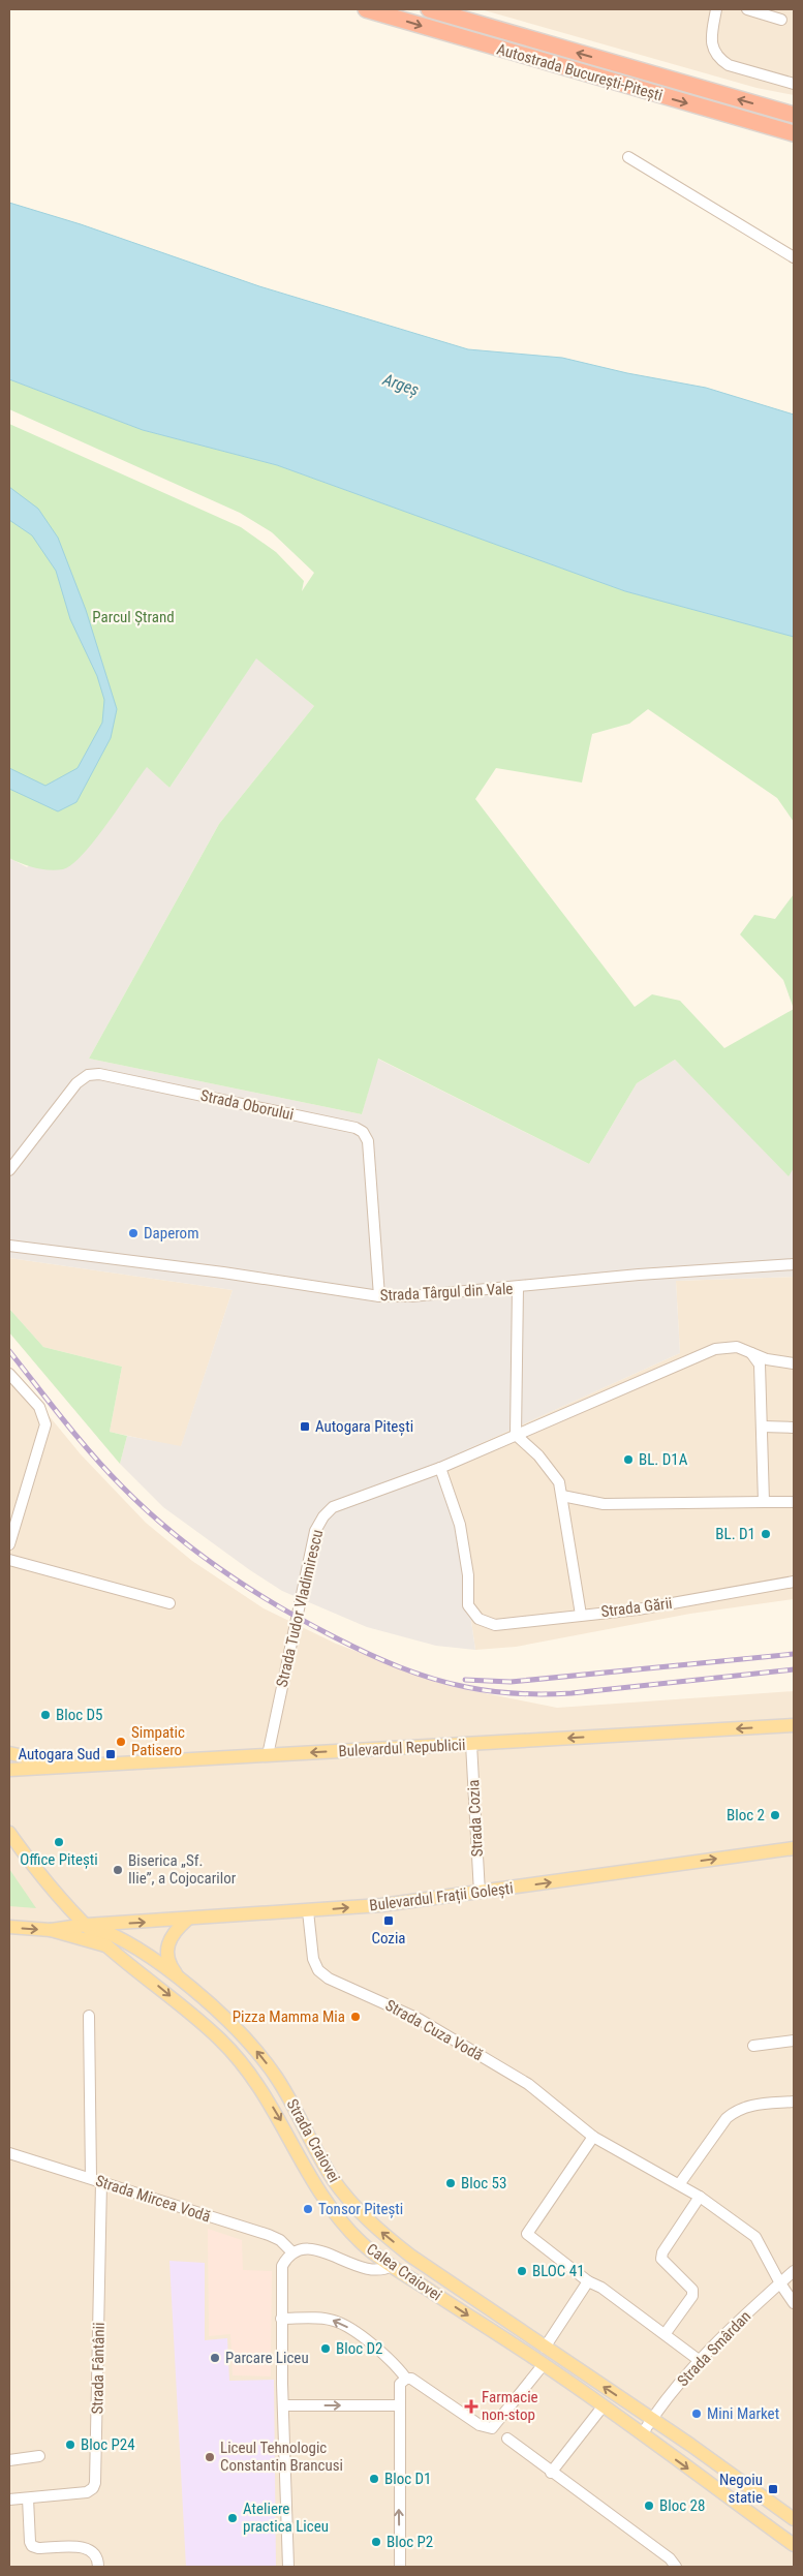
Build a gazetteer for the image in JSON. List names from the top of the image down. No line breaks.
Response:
{"streets":{"highway":["Autostrada București-Pitești"],"main road":["Bulevardul Republicii","Bulevardul Frații Golești","Strada Craiovei","Calea Craiovei"],"street":["Strada Oborului","Strada Târgul din Vale","Strada Gării","Strada Tudor Vladimirescu","Strada Cozia","Strada Cuza Vodă","Strada Mircea Vodă","Strada Smârdan","Strada Fântânii"]},"crossings":[["Strada Oborului","Strada Târgul din Vale"],["Strada Gării","Strada Tudor Vladimirescu"],["Strada Tudor Vladimirescu","Bulevardul Republicii"],["Bulevardul Republicii","Strada Cozia"],["Strada Cozia","Bulevardul Frații Golești"],["Bulevardul Frații Golești","Strada Cuza Vodă"],["Bulevardul Frații Golești","Strada Craiovei"],["Bulevardul Frații Golești","Calea Craiovei"],["Strada Cuza Vodă","Strada Smârdan"],["Strada Craiovei","Calea Craiovei"],["Strada Craiovei","Strada Smârdan"],["Strada Mircea Vodă","Strada Fântânii"],["Calea Craiovei","Strada Smârdan"]],"one_way":["Bulevardul Republicii","Bulevardul Frații Golești","Strada Craiovei","Calea Craiovei"],"water":["Argeș"],"parks":["Parcul Ștrand"],"places":{"other":["Daperom","BL. D1A","BL. D1","Bloc D5","Simpatic Patisero","Bloc 2","Office Pitești","Biserica „Sf. Ilie”, a Cojocarilor","Pizza Mamma Mia","Bloc 53","Tonsor Pitești","BLOC 41","Bloc D2","Parcare Liceu","Mini Market","Bloc P24","Liceul Tehnologic Constantin Brancusi","Bloc D1","Bloc 28","Ateliere practica Liceu","Bloc P2"],"transit":["Autogara Pitești","Autogara Sud","Cozia","Negoiu statie"],"health":["Farmacie non-stop"]}}
